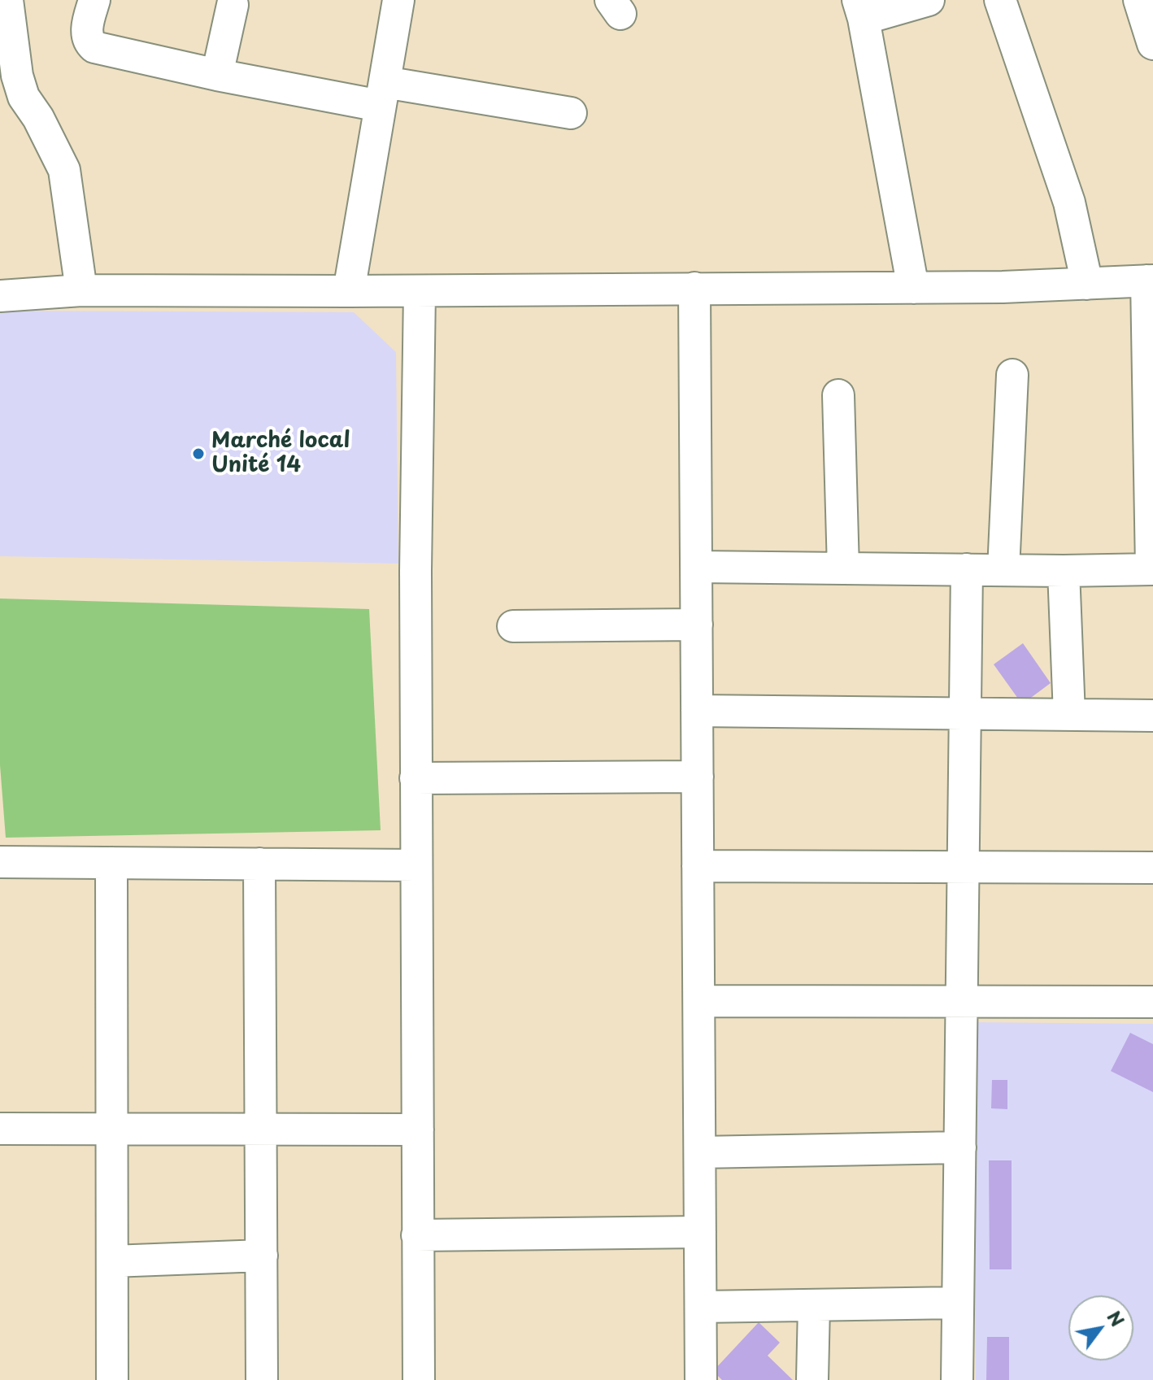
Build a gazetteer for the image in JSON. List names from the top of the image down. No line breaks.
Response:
{"places":["Marché local Unité 14"],"north":"top right"}
